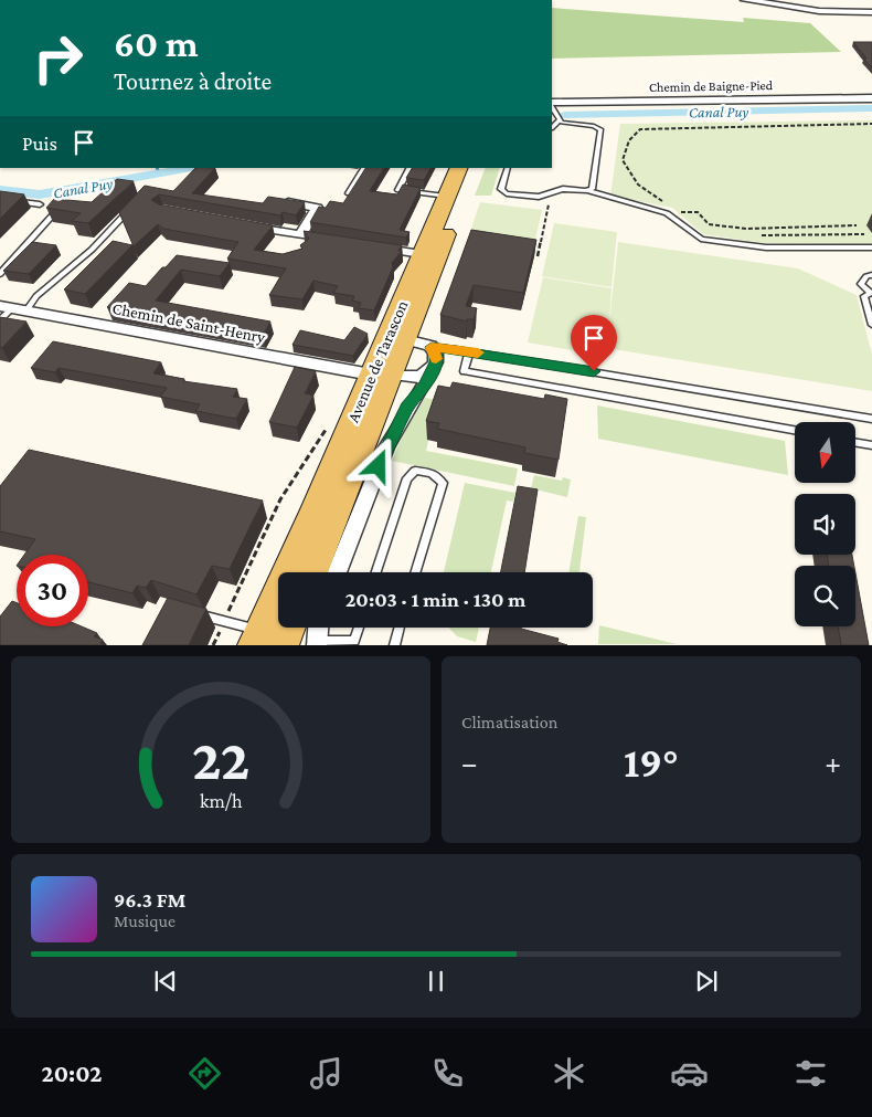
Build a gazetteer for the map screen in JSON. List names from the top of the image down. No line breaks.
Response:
{"streets":{"main road":["Avenue de Tarascon"],"street":["Chemin de Baigne-Pied","Chemin de Saint-Henry"]},"crossings":[["Chemin de Saint-Henry","Avenue de Tarascon"]],"water":["Canal Puy"],"north":"bottom","page":{"turn":["60 m","Tournez à droite"],"then":"Puis","limit":"30","trip":"20:03 · 1 min · 130 m","tile":"Climatisation","heat":["−","19°","+"],"song":["96.3 FM","Musique"],"tabs":"20:02","gauge":["22","km/h"]}}
